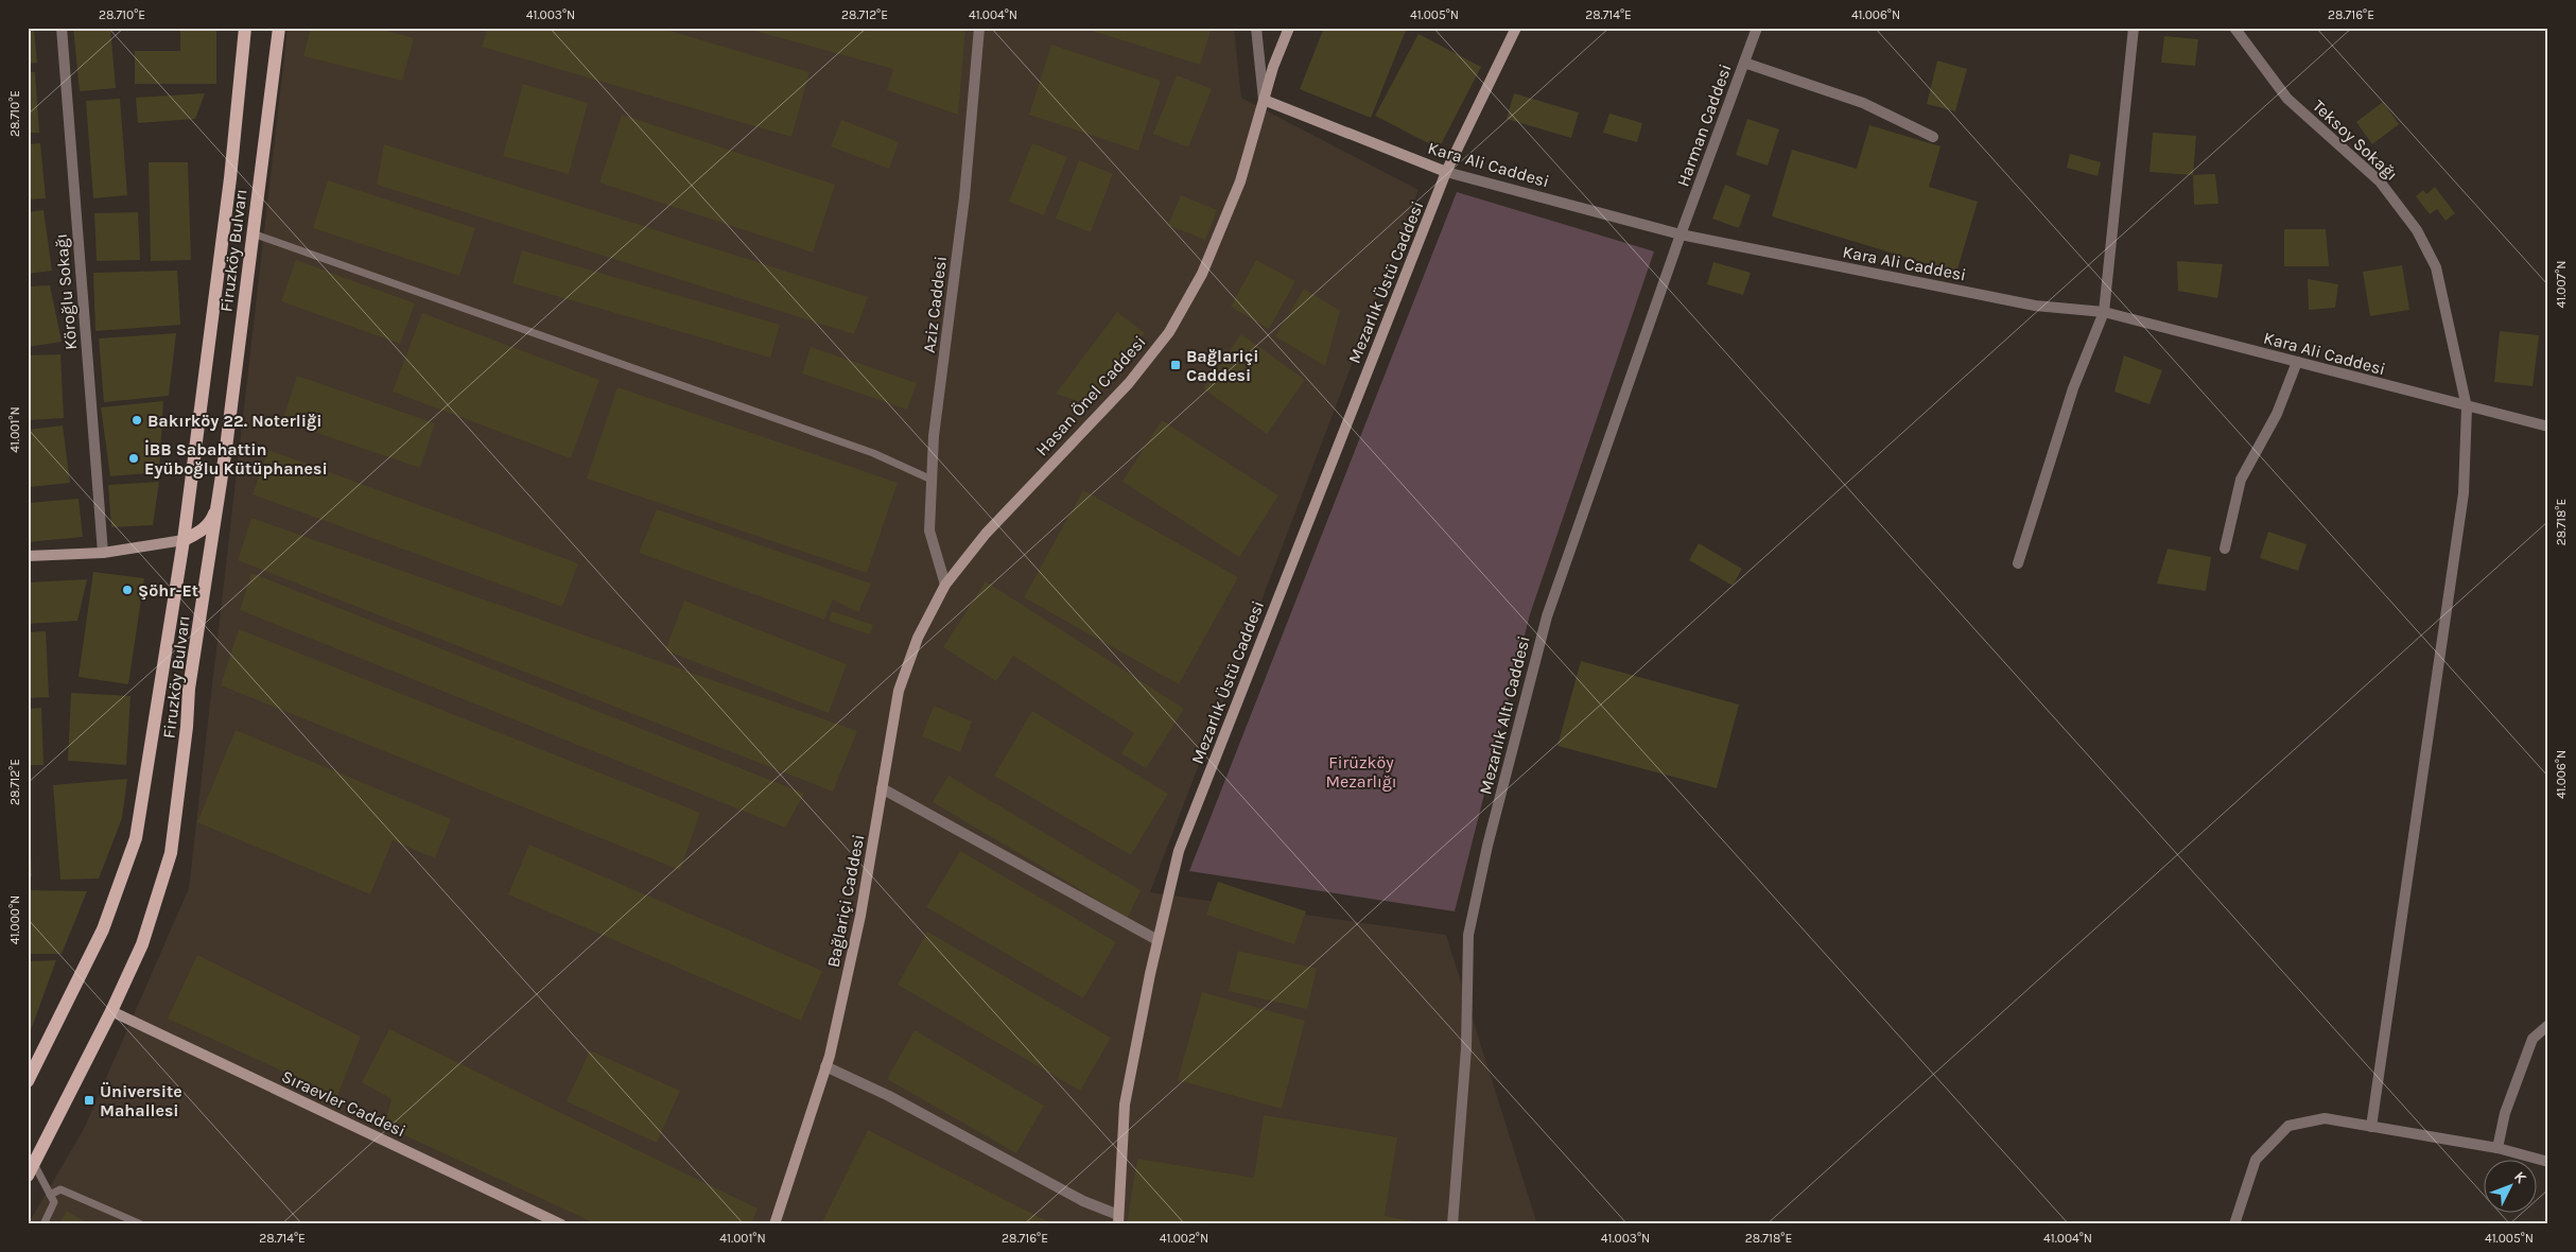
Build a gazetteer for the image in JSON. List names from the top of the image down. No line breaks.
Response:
{"streets":{"main road":["Firuzköy Bulvarı"],"street":["Harman Caddesi","Teksoy Sokağı","Kara Ali Caddesi","Mezarlık Üstü Caddesi","Köroğlu Sokağı","Aziz Caddesi","Hasan Önel Caddesi","Mezarlık Altı Caddesi","Bağlariçi Caddesi","Sıraevler Caddesi"]},"crossings":[["Harman Caddesi","Kara Ali Caddesi"],["Harman Caddesi","Mezarlık Altı Caddesi"],["Teksoy Sokağı","Kara Ali Caddesi"],["Kara Ali Caddesi","Mezarlık Üstü Caddesi"],["Kara Ali Caddesi","Hasan Önel Caddesi"],["Kara Ali Caddesi","Mezarlık Altı Caddesi"],["Firuzköy Bulvarı","Sıraevler Caddesi"],["Aziz Caddesi","Hasan Önel Caddesi"],["Aziz Caddesi","Bağlariçi Caddesi"],["Hasan Önel Caddesi","Bağlariçi Caddesi"]],"parks":["Firüzköy Mezarlığı"],"places":{"transit":["Bağlariçi Caddesi","Üniversite Mahallesi"],"other":["Bakırköy 22. Noterliği","İBB Sabahattin Eyüboğlu Kütüphanesi","Şöhr-Et"]},"north":"top right","coordinates":["28.710°E","41.003°N","28.712°E","41.004°N","41.005°N","28.714°E","41.006°N","28.716°E","41.007°N","41.001°N","28.718°E","41.000°N","41.002°N"]}
